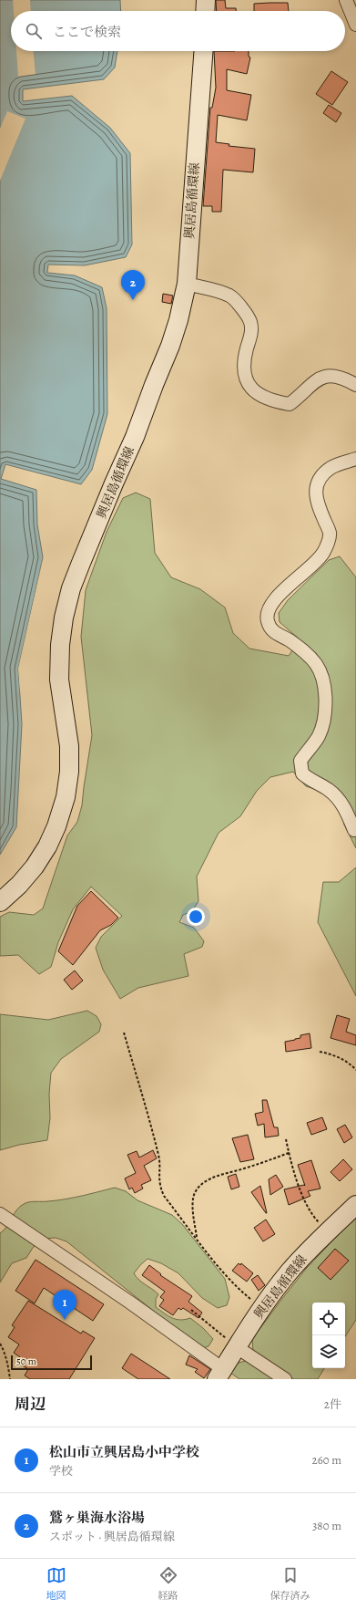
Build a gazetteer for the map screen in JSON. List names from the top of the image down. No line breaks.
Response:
{"streets":{"main road":["興居島循環線"]},"scale_bar":"50 m","page":{"search":"ここで検索","pins":["2","1"],"scale":"50 m","heading":["周辺","2件"],"list":[{"mark":"1","name":"松山市立興居島小中学校","note":"学校","value":"260 m"},{"mark":"2","name":"鷲ヶ巣海水浴場","note":"スポット · 興居島循環線","value":"380 m"}],"nav":["地図","経路","保存済み"]}}
